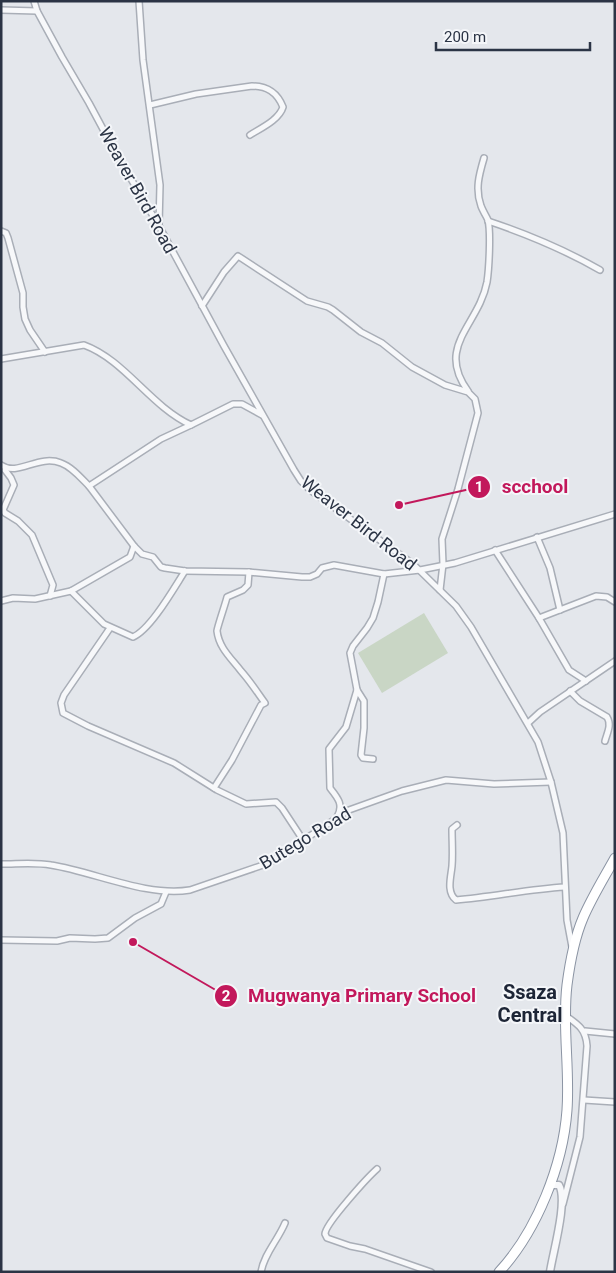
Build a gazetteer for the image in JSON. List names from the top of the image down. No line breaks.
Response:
{"streets":{"street":["Weaver Bird Road","Butego Road"]},"crossings":[["Weaver Bird Road","Butego Road"]],"districts":["Ssaza Central"],"places":["scchool","Mugwanya Primary School"],"scale_bar":"200 m"}
